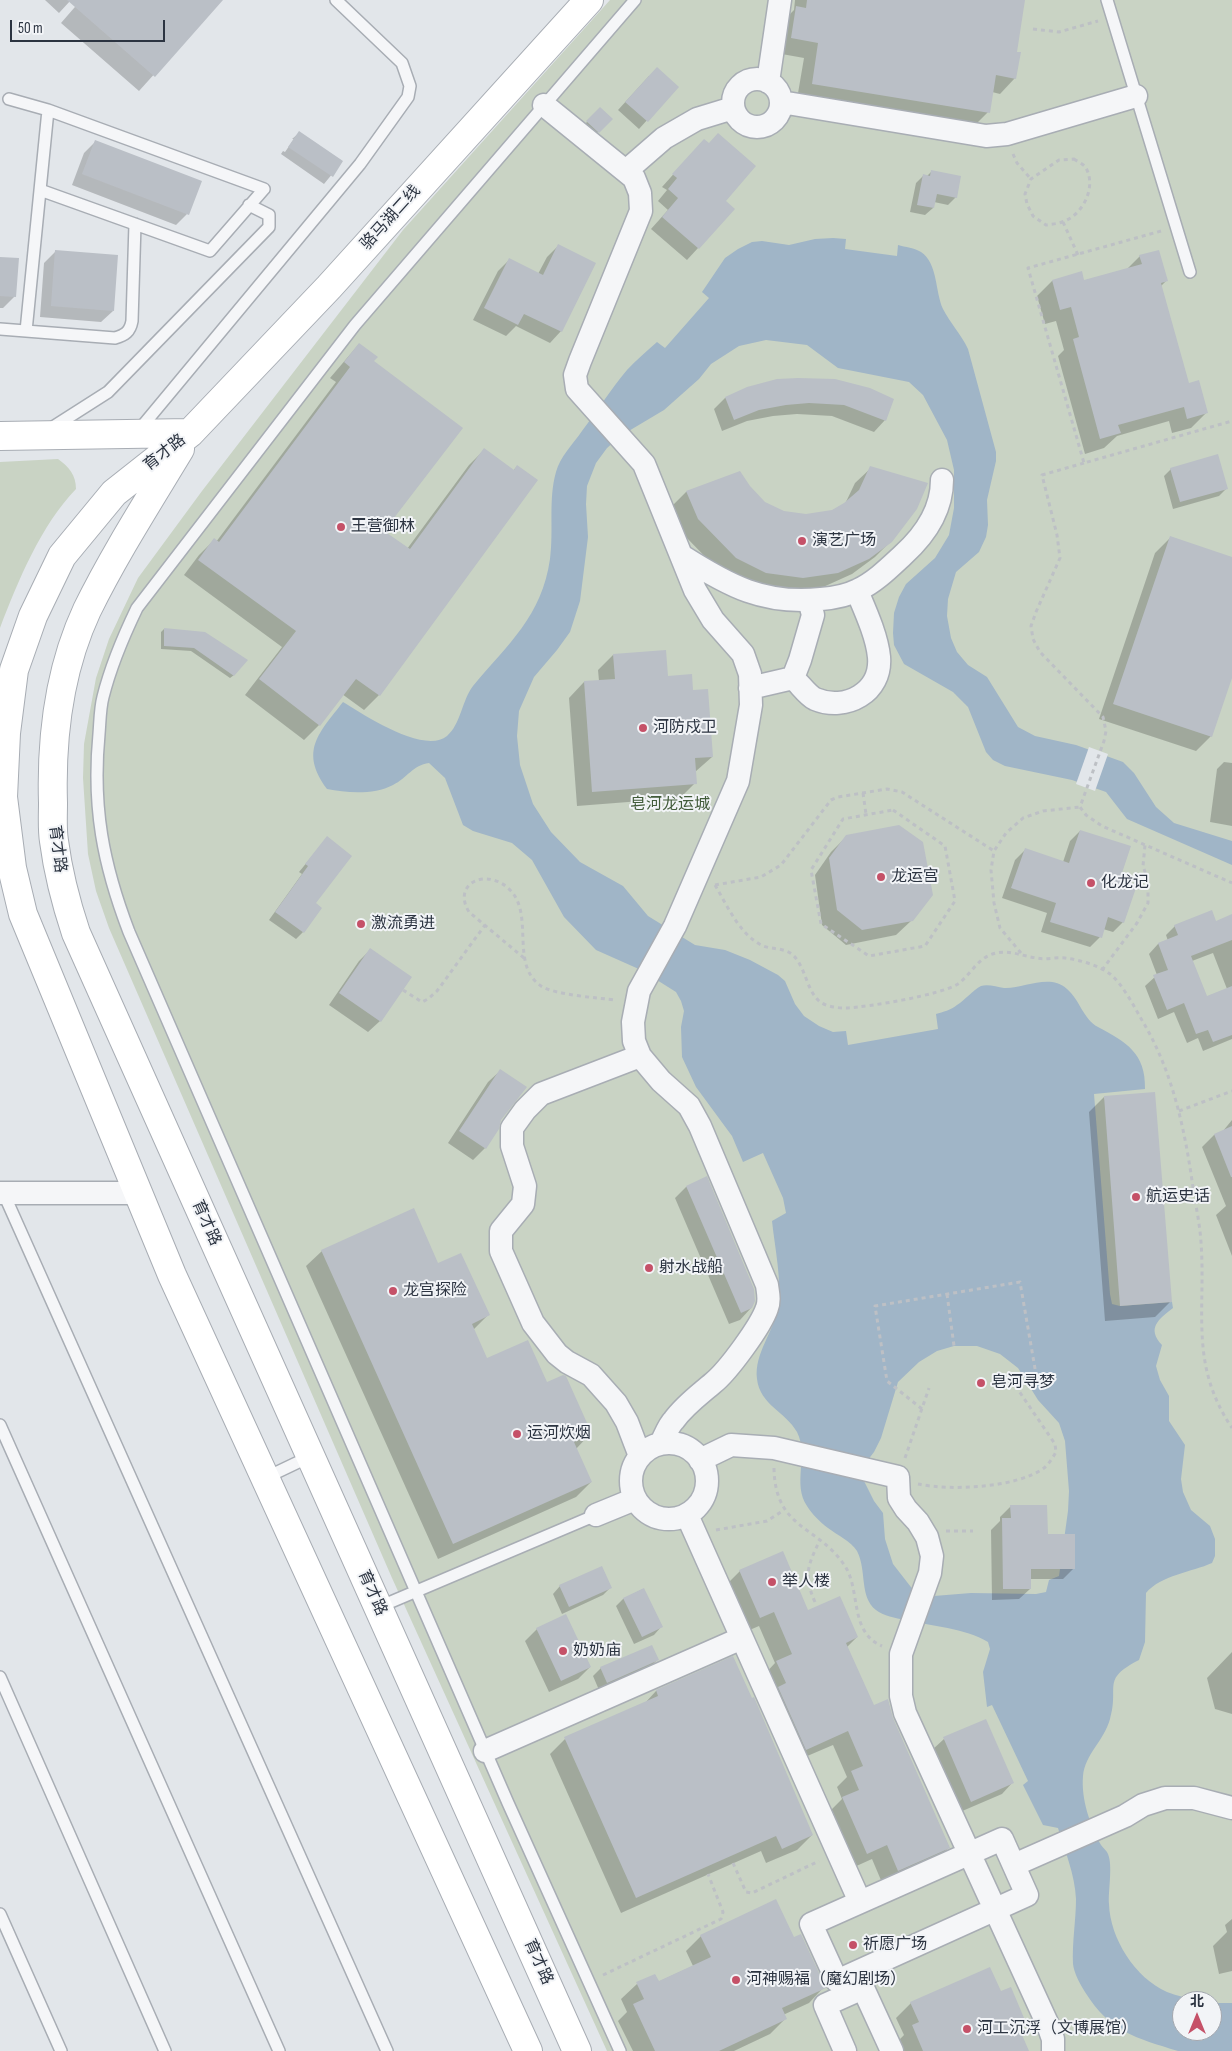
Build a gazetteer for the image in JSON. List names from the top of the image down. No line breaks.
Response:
{"streets":{"street":["骆马湖二线","育才路"]},"crossings":[["骆马湖二线","育才路"]],"parks":["皂河龙运城"],"places":["王营御林","演艺广场","河防戍卫","龙运宫","化龙记","激流勇进","航运史话","射水战船","龙宫探险","皂河寻梦","运河炊烟","举人楼","奶奶庙","祈愿广场","河神赐福（魔幻剧场）","河工沉浮（文博展馆）"],"scale_bar":"50 m","north":"top"}
